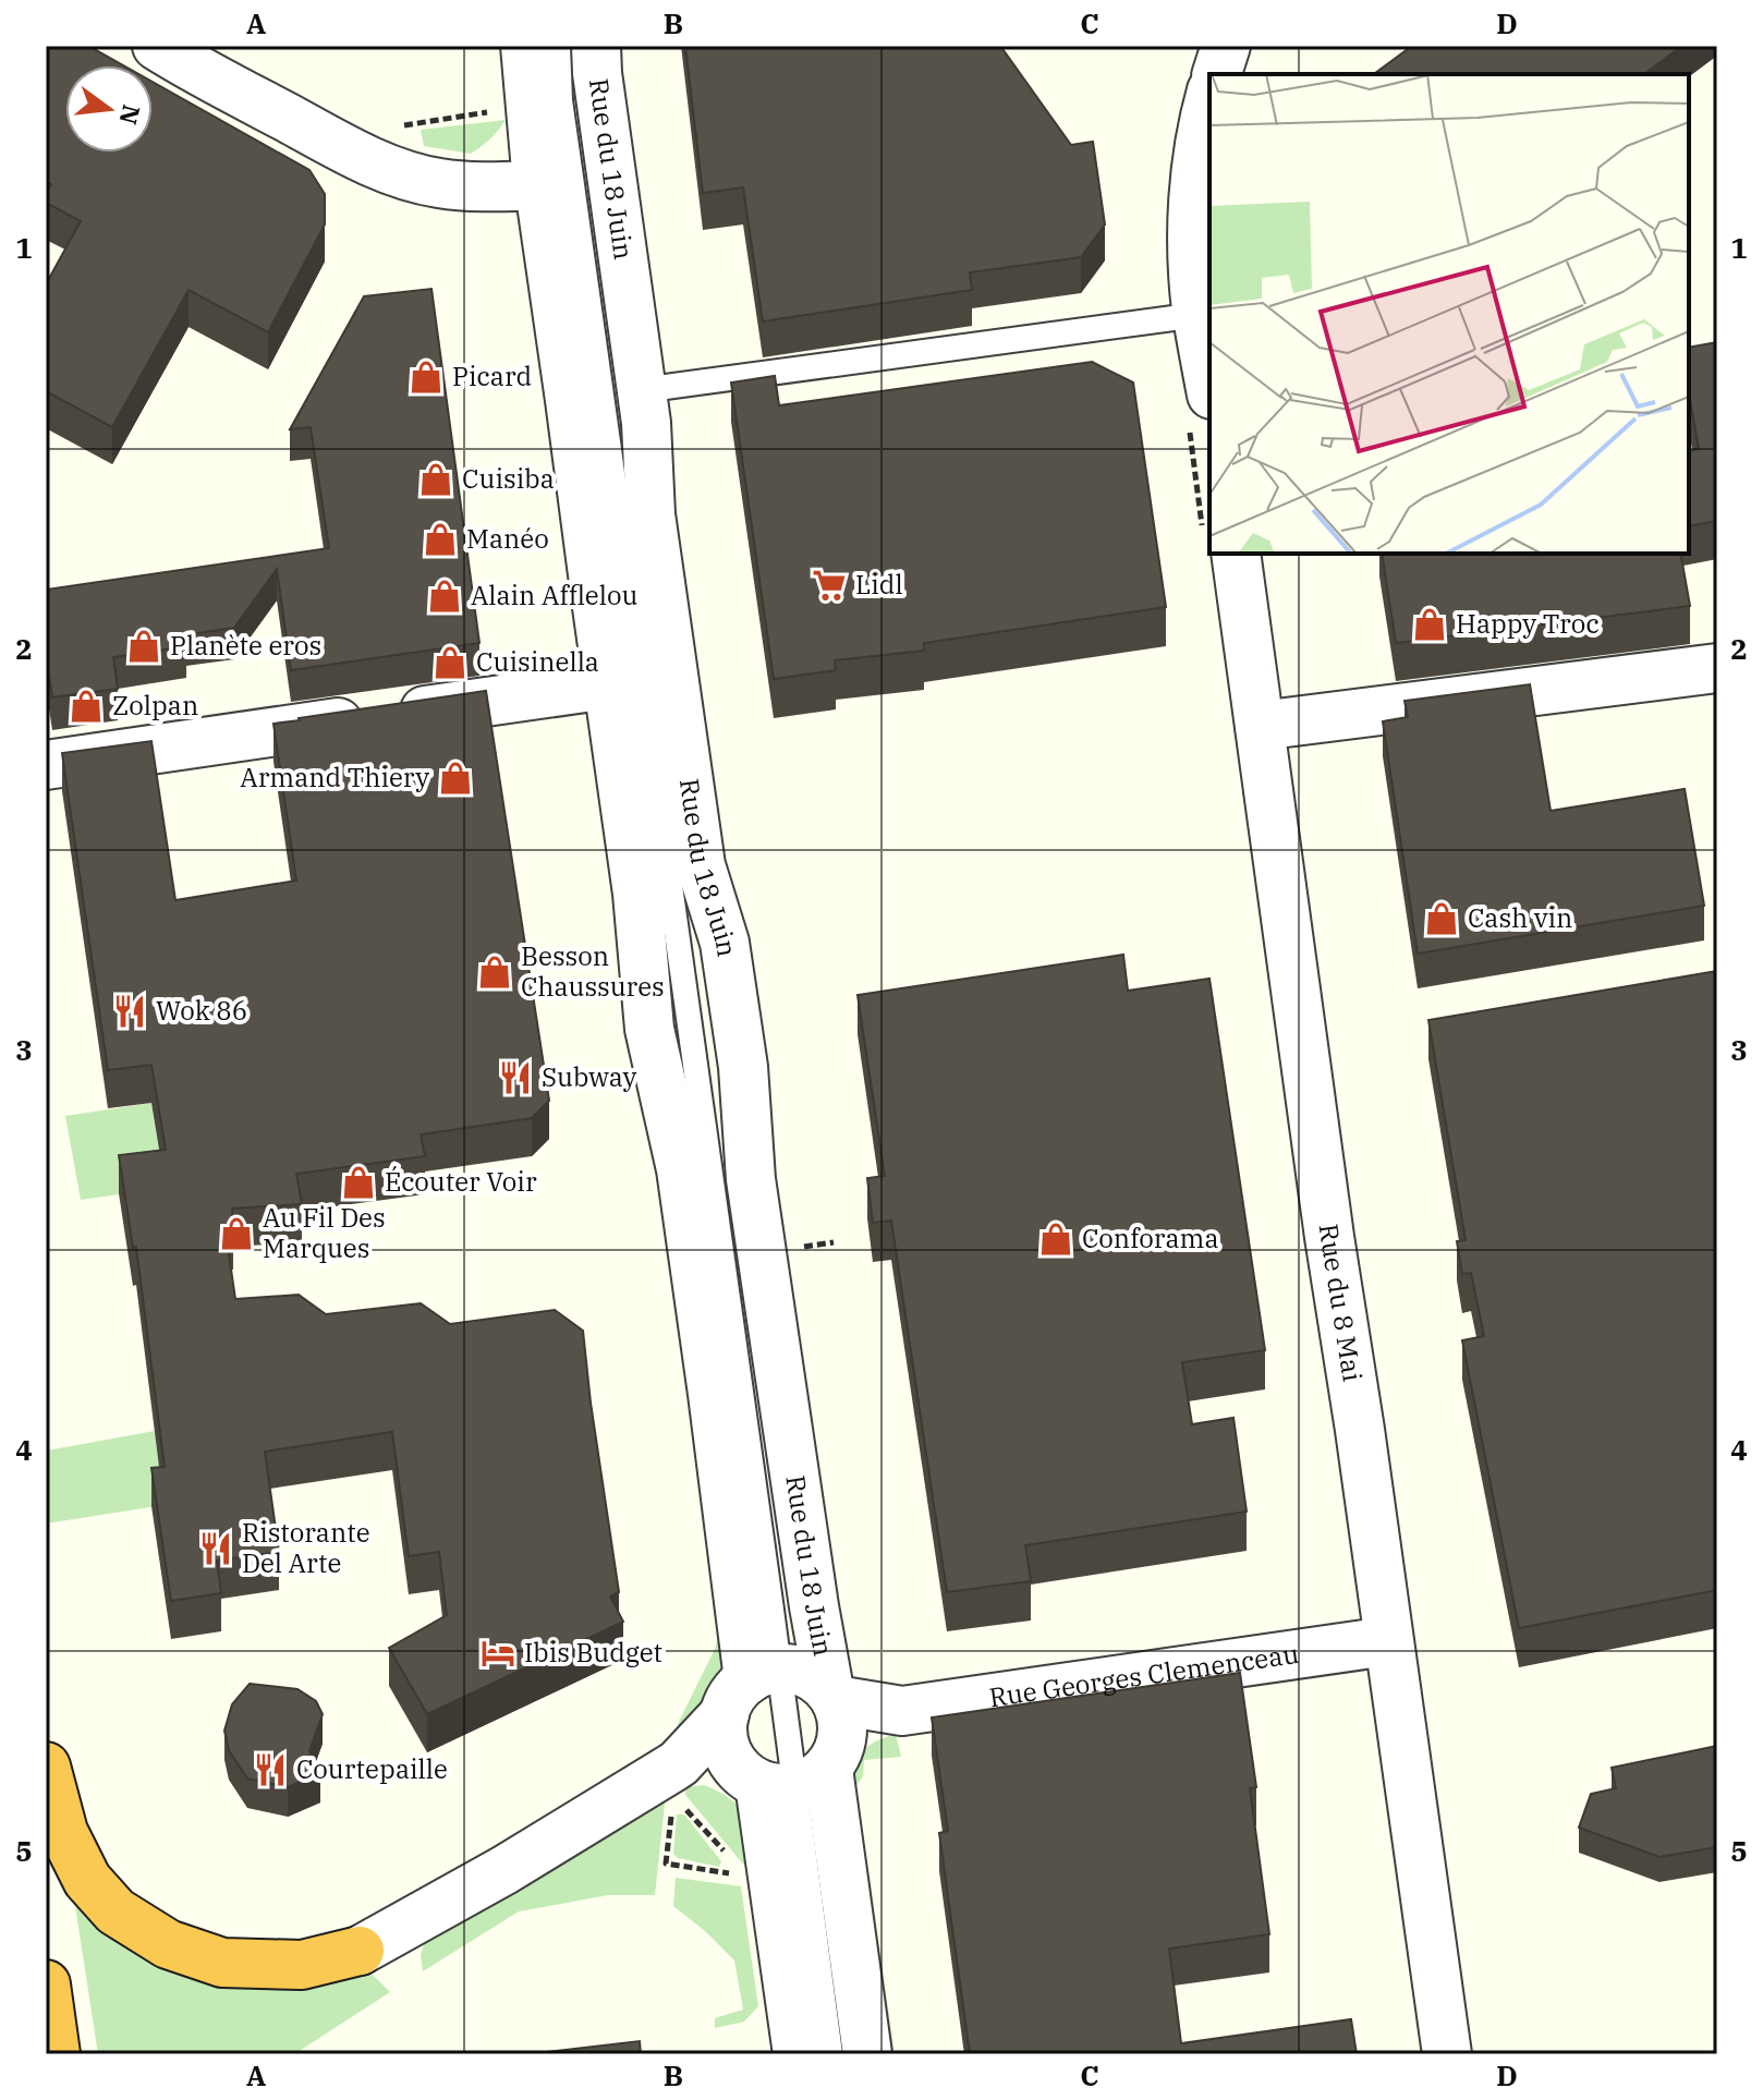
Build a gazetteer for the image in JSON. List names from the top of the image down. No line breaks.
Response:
{"streets":{"street":["Rue du 18 Juin","Rue du 8 Mai","Rue Georges Clemenceau"]},"crossings":[["Rue du 18 Juin","Rue Georges Clemenceau"],["Rue du 8 Mai","Rue Georges Clemenceau"]],"places":{"shop":["Picard","Cuisiba","Manéo","Alain Afflelou","Happy Troc","Planète eros","Cuisinella","Zolpan","Armand Thiery","Cash vin","Besson Chaussures","Écouter Voir","Au Fil Des Marques","Conforama"],"supermarket":["Lidl"],"restaurant":["Wok 86","Subway","Ristorante Del Arte","Courtepaille"],"hotel":["Ibis Budget"]},"north":"right","grid":{"columns":["A","B","C","D"],"rows":["1","2","3","4","5"]}}
